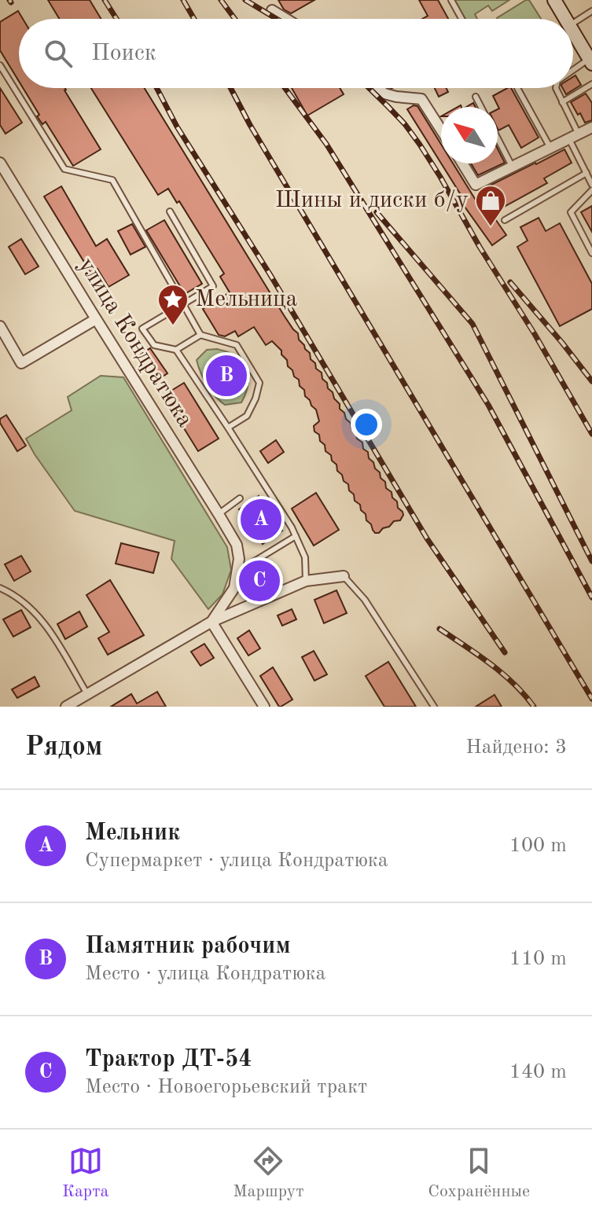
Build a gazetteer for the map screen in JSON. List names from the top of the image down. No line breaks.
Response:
{"streets":{"street":["улица Кондратюка"]},"places":{"shop":["Шины и диски б/у"],"place":["Мельница"]},"north":"top left","page":{"search":"Поиск","pins":["B","A","C"],"heading":["Рядом","Найдено: 3"],"list":[{"mark":"A","name":"Мельник","note":"Супермаркет · улица Кондратюка","value":"100 m"},{"mark":"B","name":"Памятник рабочим","note":"Место · улица Кондратюка","value":"110 m"},{"mark":"C","name":"Трактор ДТ-54","note":"Место · Новоегорьевский тракт","value":"140 m"}],"nav":["Карта","Маршрут","Сохранённые"]}}
